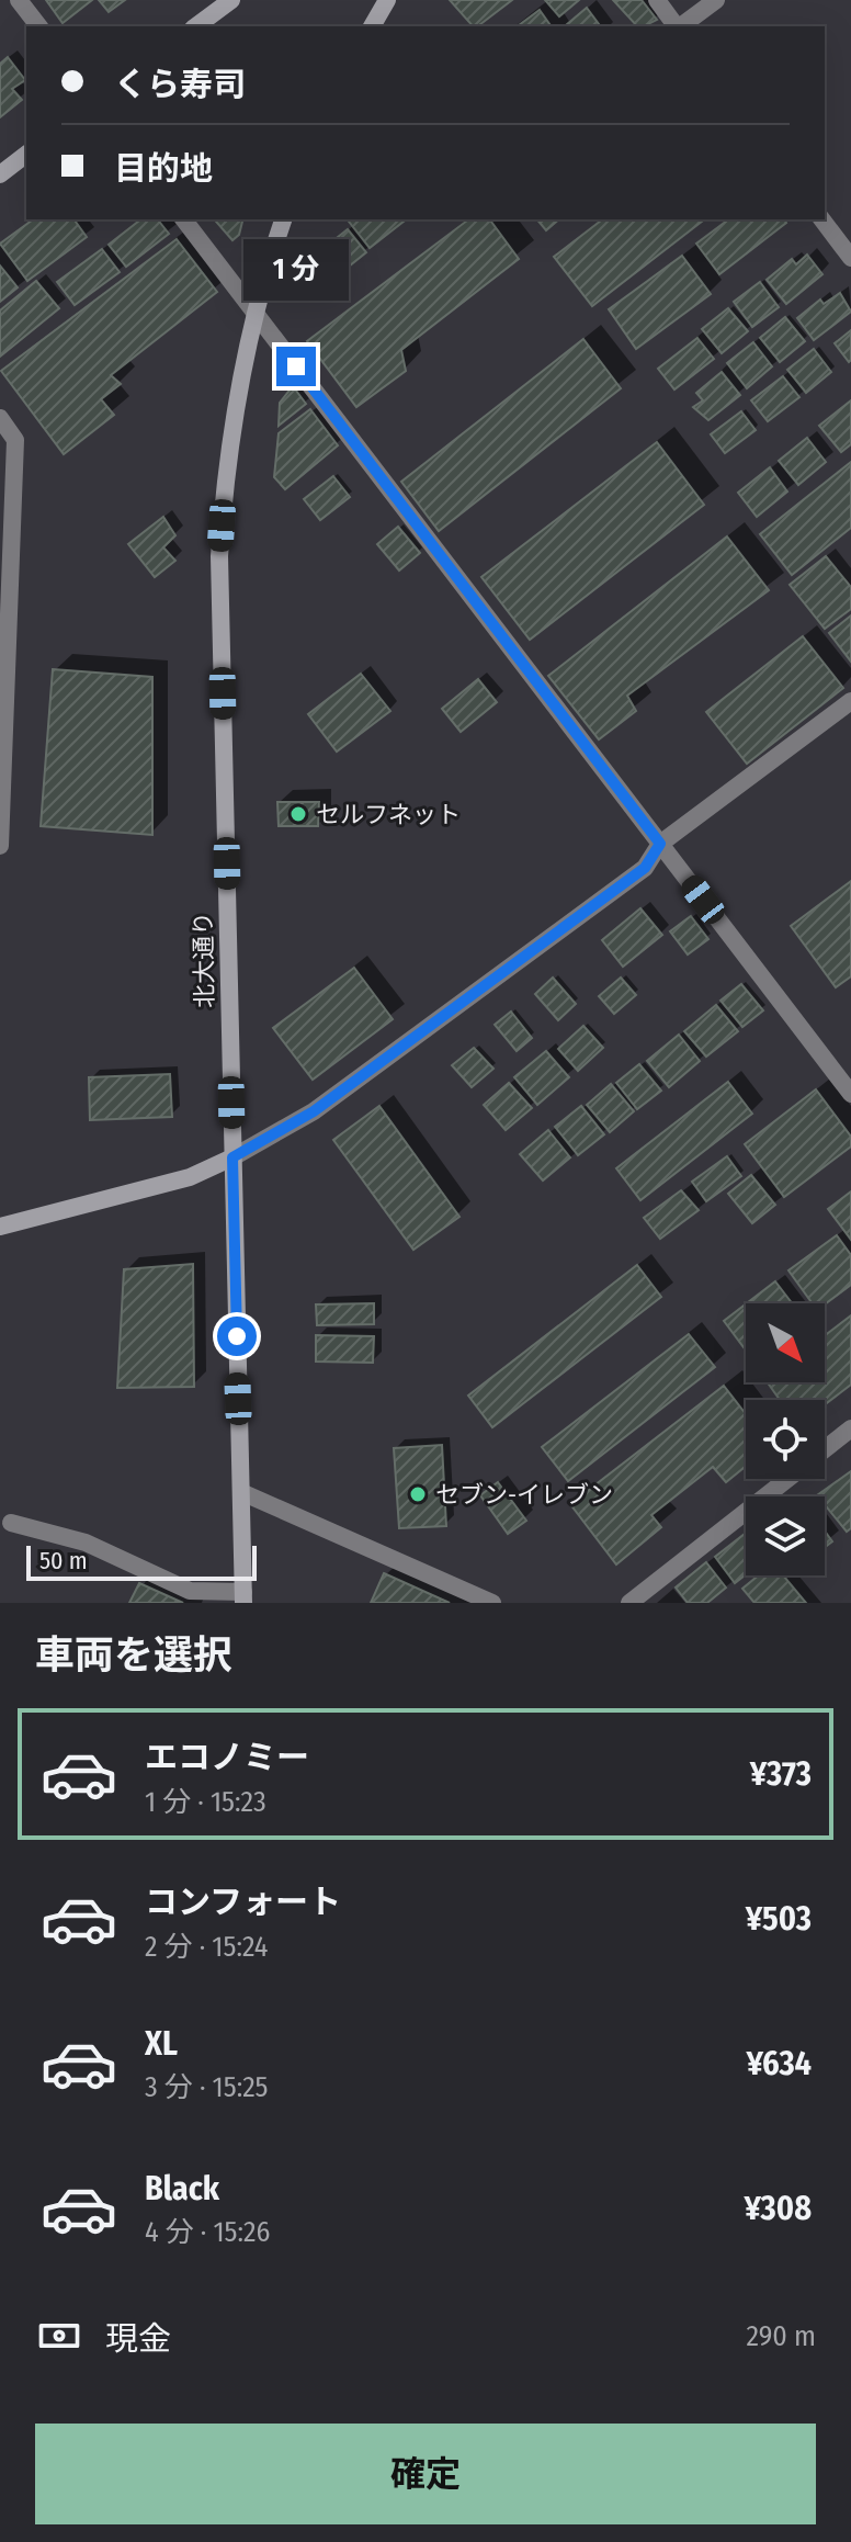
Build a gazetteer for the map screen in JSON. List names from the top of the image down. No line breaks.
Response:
{"streets":{"street":["北大通り"]},"places":["セルフネット","セブン-イレブン"],"scale_bar":"50 m","north":"bottom right","page":{"banner":["くら寿司","目的地"],"bubble":"1 分","scale":"50 m","heading":"車両を選択","list":[{"name":"エコノミー","note":"1 分 · 15:23","value":"¥373"},{"name":"コンフォート","note":"2 分 · 15:24","value":"¥503"},{"name":"XL","note":"3 分 · 15:25","value":"¥634"},{"name":"Black","note":"4 分 · 15:26","value":"¥308"}],"pay":["現金","290 m"],"buttons":"確定"}}
